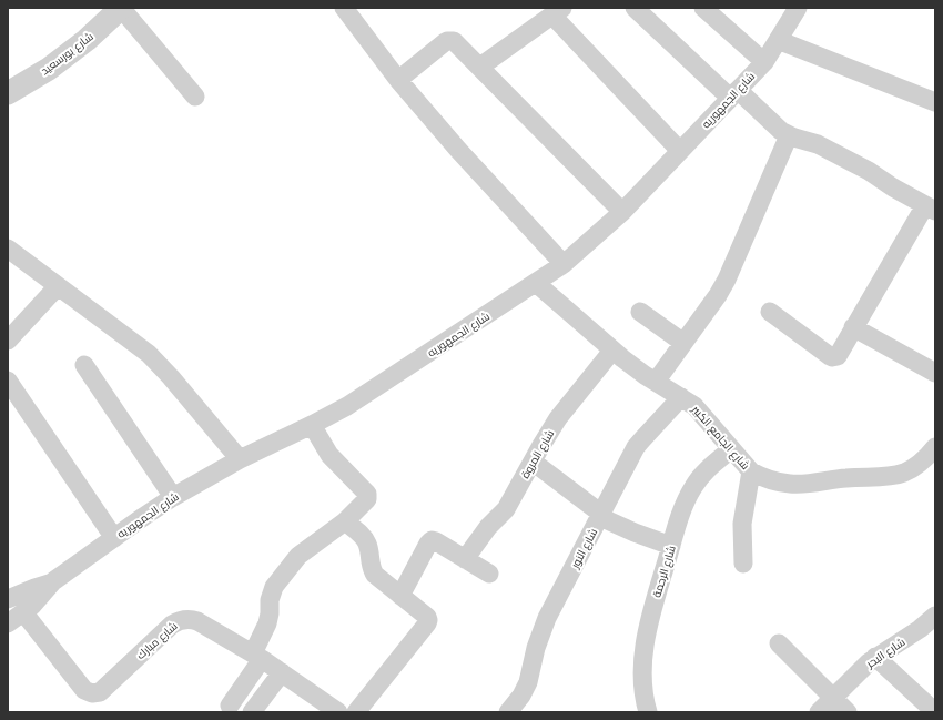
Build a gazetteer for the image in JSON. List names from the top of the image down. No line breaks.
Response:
{"streets":{"street":["شارع بورسعيد","شارع الجمهوريه","شارع الجامع الكبير","شارع المروة","شارع النور","شارع الرحمة","شارع مبارك","شارع البحر"]},"crossings":[["شارع الجمهوريه","شارع الجامع الكبير"],["شارع الجمهوريه","شارع مبارك"],["شارع الجامع الكبير","شارع المروة"],["شارع الجامع الكبير","شارع النور"],["شارع الجامع الكبير","شارع الرحمة"]]}
